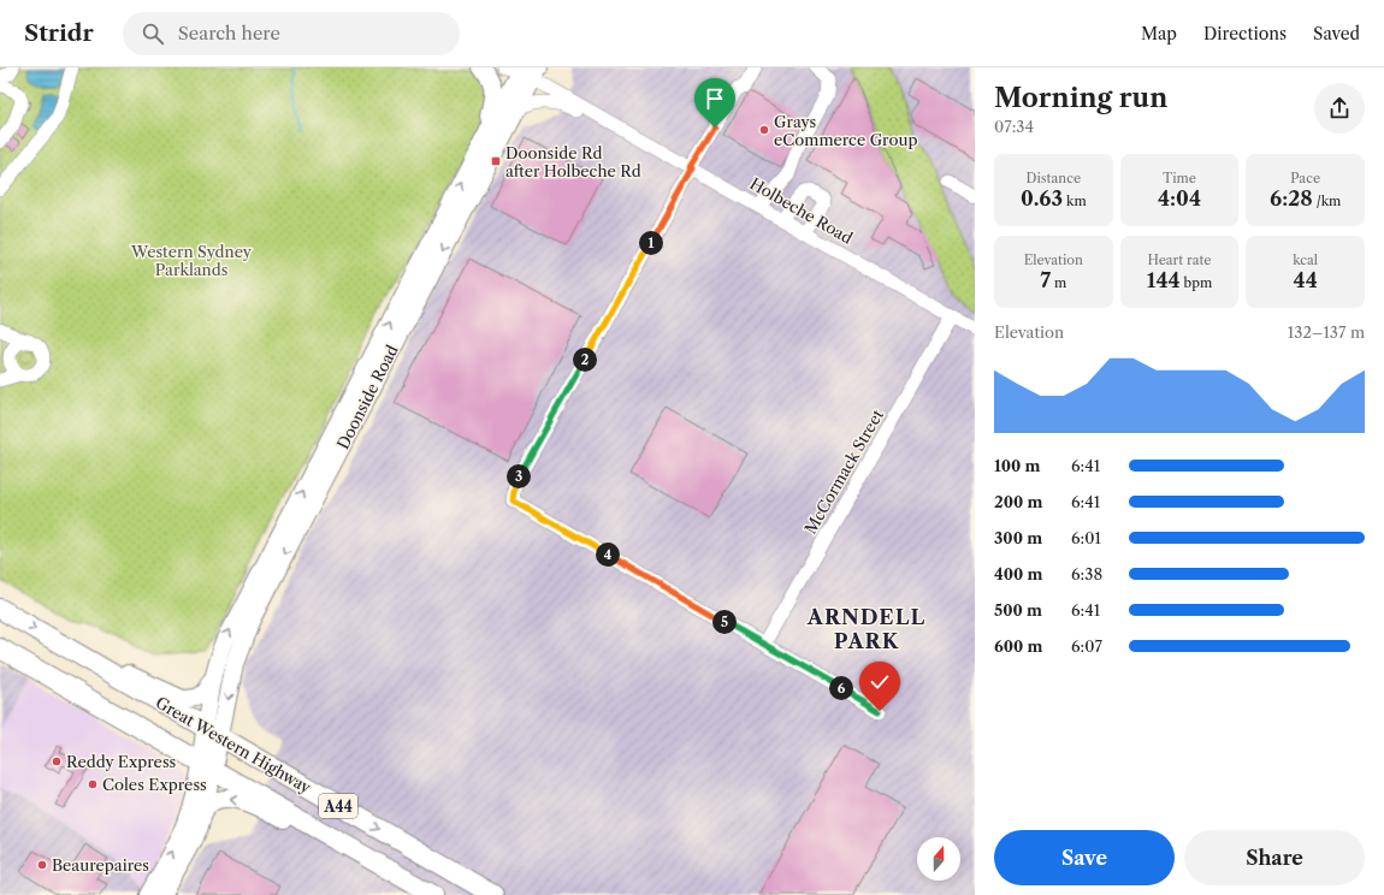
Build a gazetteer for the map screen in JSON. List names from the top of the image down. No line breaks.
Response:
{"streets":{"highway":["Great Western Highway","A44"],"main road":["Doonside Road"],"street":["Holbeche Road","McCormack Street"]},"crossings":[["Holbeche Road","Doonside Road"],["Holbeche Road","McCormack Street"],["Doonside Road","Great Western Highway"]],"districts":["ARNDELL PARK"],"parks":["Western Sydney Parklands"],"places":{"other":["Grays eCommerce Group","Reddy Express","Coles Express","Beaurepaires"],"transit":["Doonside Rd after Holbeche Rd"]},"north":"top","page":{"header":"Stridr","search":"Search here","nav":["Map","Directions","Saved"],"heading":["Morning run","07:34"],"stats":[["Distance","0.63 km"],["Time","4:04"],["Pace","6:28 /km"],["Elevation","7 m"],["Heart rate","144 bpm"],["kcal","44"]],"pins":["1","2","3","4","5","6"],"chart":["Elevation","132–137 m"],"list":[{"name":"100 m","note":"6:41"},{"name":"200 m","note":"6:41"},{"name":"300 m","note":"6:01"},{"name":"400 m","note":"6:38"},{"name":"500 m","note":"6:41"},{"name":"600 m","note":"6:07"}],"buttons":["Save","Share"]}}
